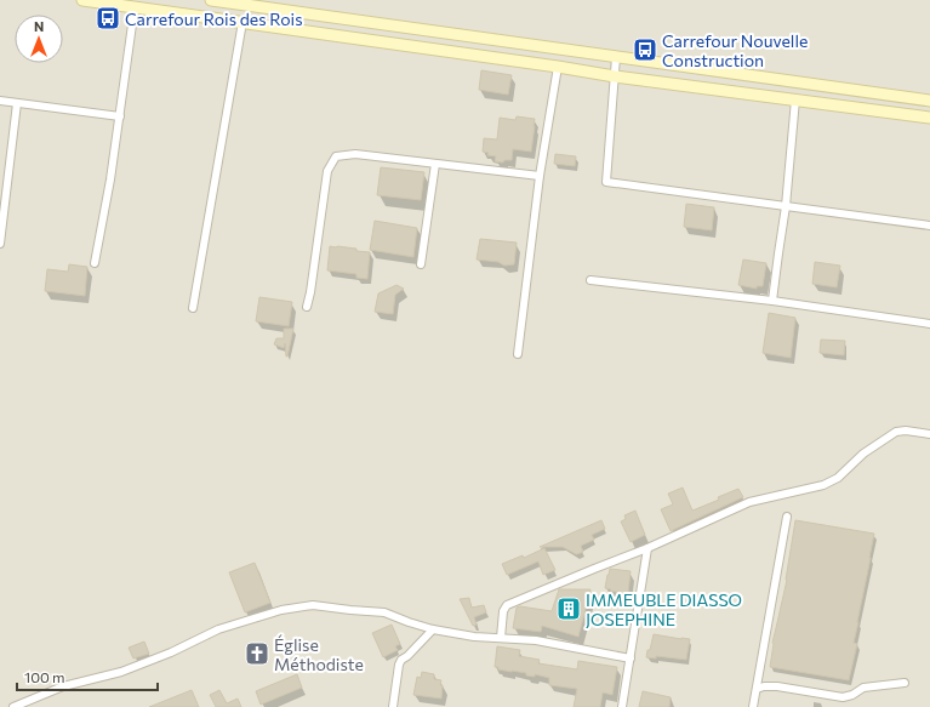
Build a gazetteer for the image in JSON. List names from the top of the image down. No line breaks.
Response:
{"places":{"bus stop":["Carrefour Rois des Rois","Carrefour Nouvelle Construction"],"building":["IMMEUBLE DIASSO JOSEPHINE"],"church":["Église Méthodiste"]},"scale_bar":"100 m","north":"top"}
